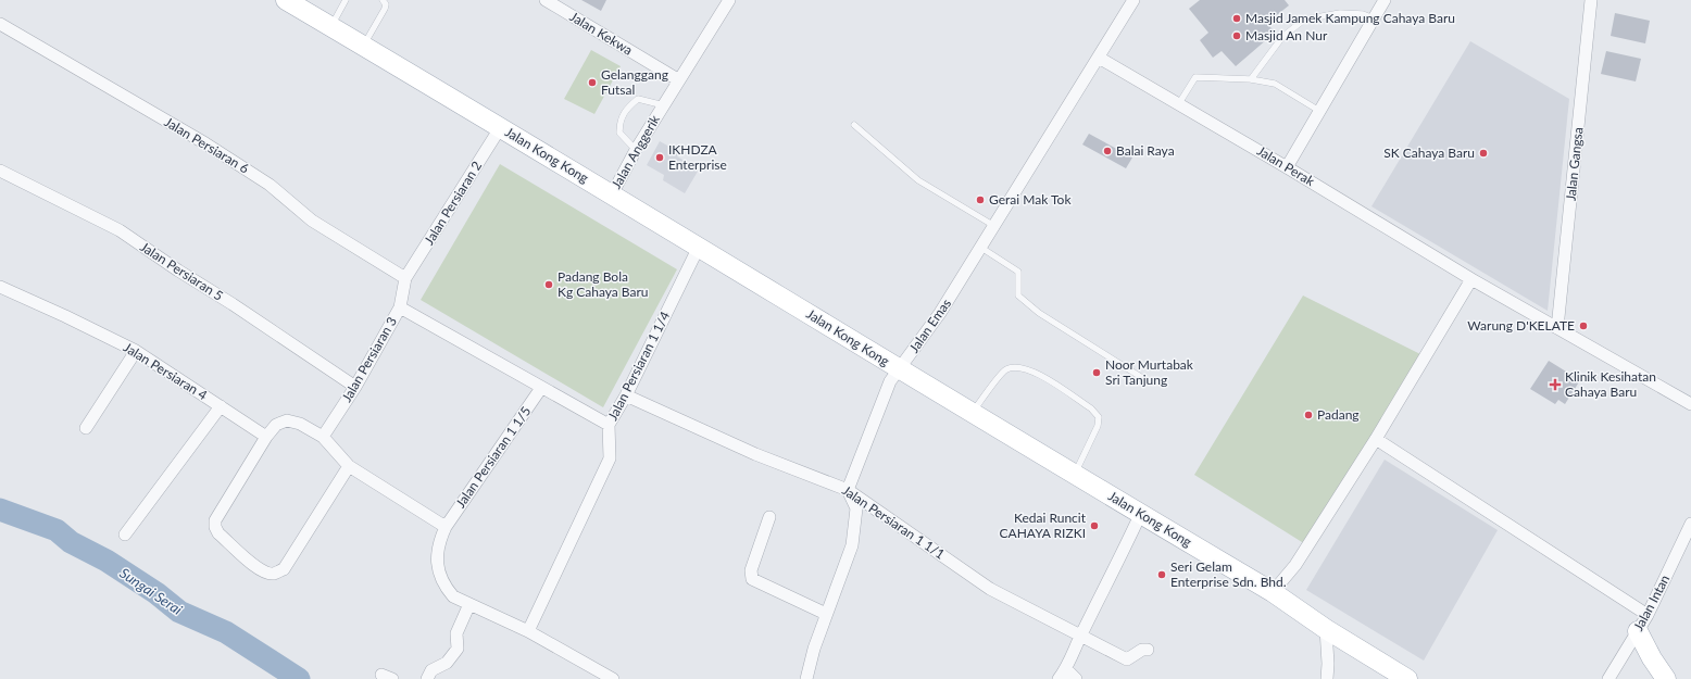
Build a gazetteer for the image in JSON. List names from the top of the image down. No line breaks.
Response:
{"streets":{"main road":["Jalan Kong Kong"],"street":["Jalan Kekwa","Jalan Persiaran 6","Jalan Anggerik","Jalan Gangsa","Jalan Perak","Jalan Persiaran 2","Jalan Persiaran 5","Jalan Emas","Jalan Persiaran 3","Jalan Persiaran 1 1/4","Jalan Persiaran 4","Jalan Persiaran 1 1/5","Jalan Persiaran 1 1/1","Jalan Intan"]},"crossings":[["Jalan Kekwa","Jalan Anggerik"],["Jalan Persiaran 6","Jalan Persiaran 2"],["Jalan Persiaran 6","Jalan Persiaran 3"],["Jalan Anggerik","Jalan Kong Kong"],["Jalan Kong Kong","Jalan Persiaran 2"],["Jalan Kong Kong","Jalan Emas"],["Jalan Kong Kong","Jalan Persiaran 1 1/4"],["Jalan Gangsa","Jalan Perak"],["Jalan Perak","Jalan Emas"],["Jalan Persiaran 2","Jalan Persiaran 3"],["Jalan Persiaran 5","Jalan Persiaran 3"],["Jalan Emas","Jalan Persiaran 1 1/1"],["Jalan Persiaran 1 1/4","Jalan Persiaran 1 1/5"],["Jalan Persiaran 1 1/4","Jalan Persiaran 1 1/1"]],"water":["Sungai Serai"],"places":{"other":["Masjid Jamek Kampung Cahaya Baru","Masjid An Nur","Gelanggang Futsal","Balai Raya","SK Cahaya Baru","IKHDZA Enterprise","Gerai Mak Tok","Padang Bola Kg Cahaya Baru","Warung D'KELATE","Noor Murtabak Sri Tanjung","Padang","Kedai Runcit CAHAYA RIZKI","Seri Gelam Enterprise Sdn. Bhd."],"health":["Klinik Kesihatan Cahaya Baru"]}}
